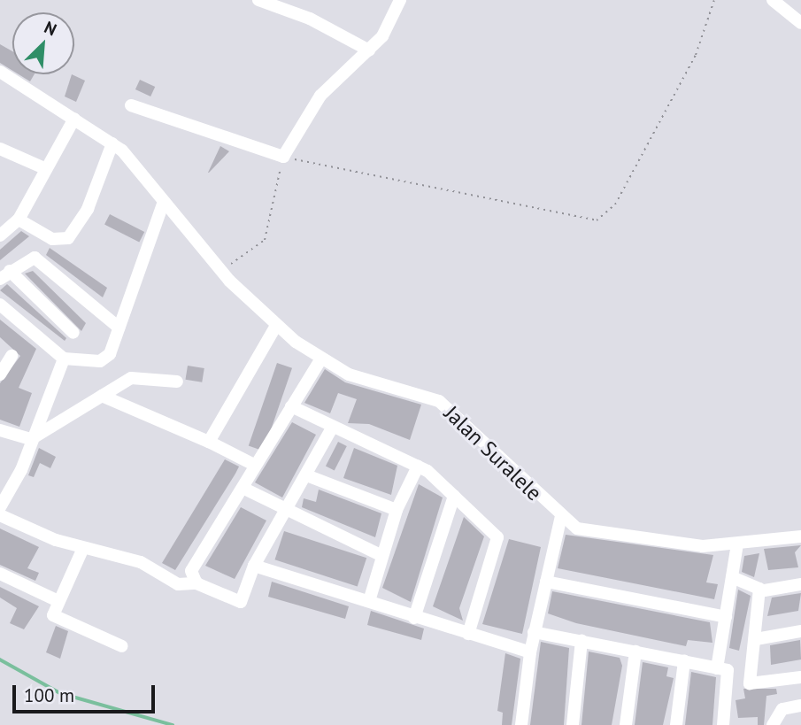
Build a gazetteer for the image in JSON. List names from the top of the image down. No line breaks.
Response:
{"streets":{"street":["Jalan Suralele"]},"scale_bar":"100 m","north":"top right"}
